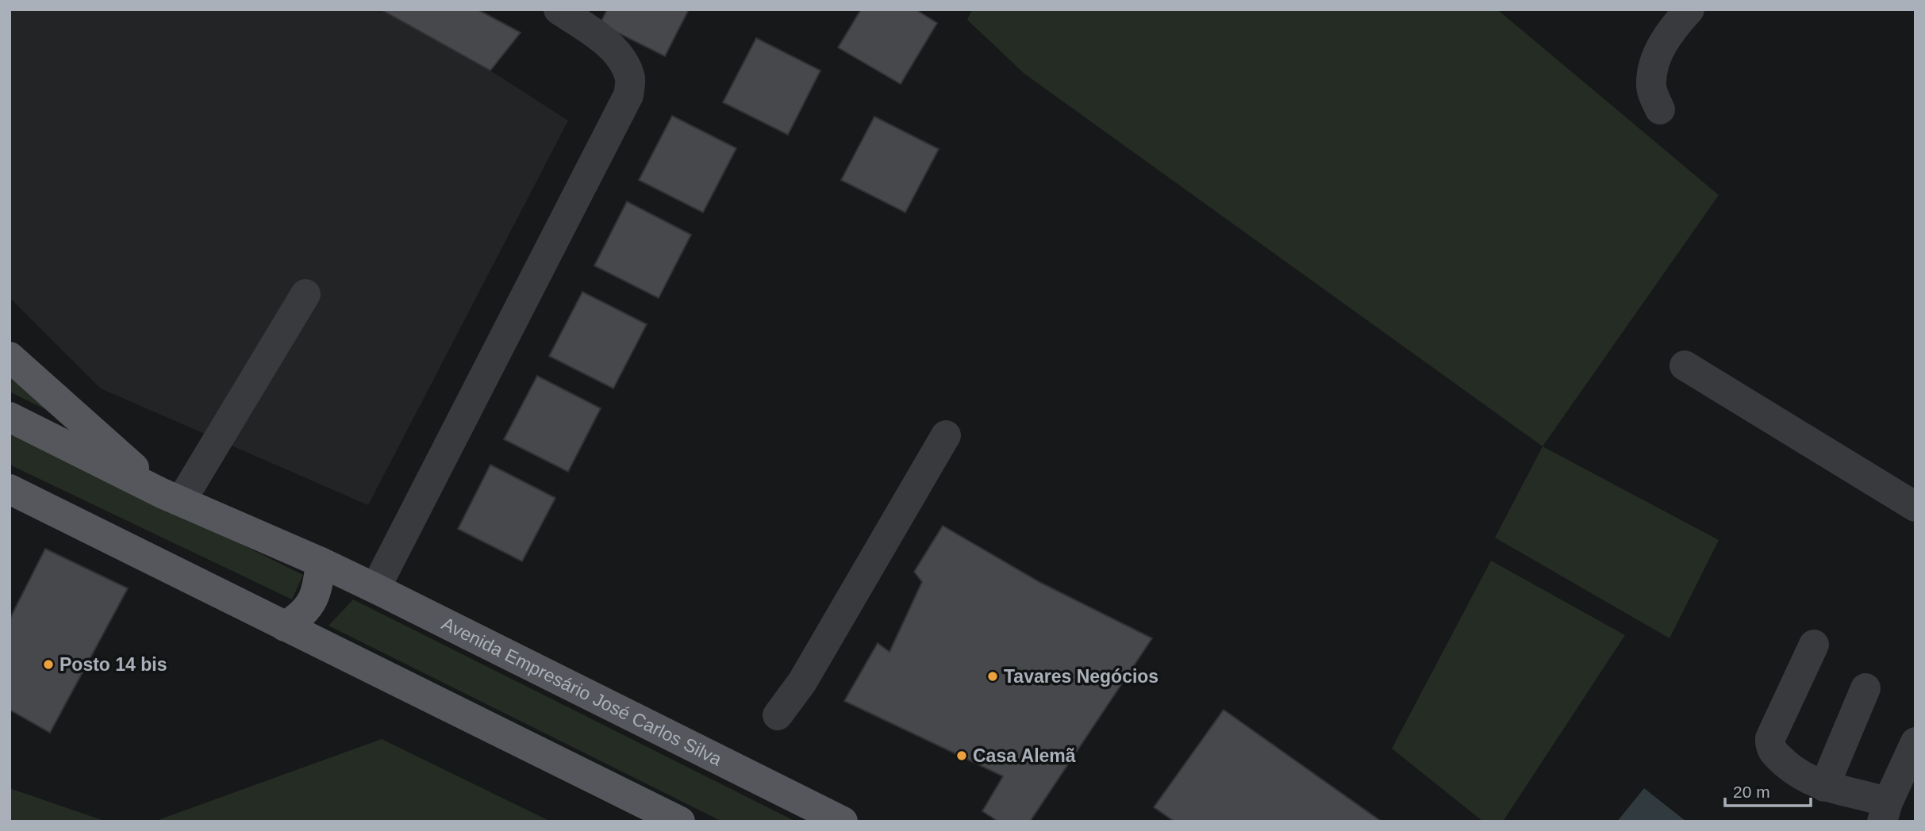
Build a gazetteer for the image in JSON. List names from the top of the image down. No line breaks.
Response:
{"streets":{"main road":["Avenida Empresário José Carlos Silva"]},"places":["Posto 14 bis","Tavares Negócios","Casa Alemã"],"scale_bar":"20 m"}
